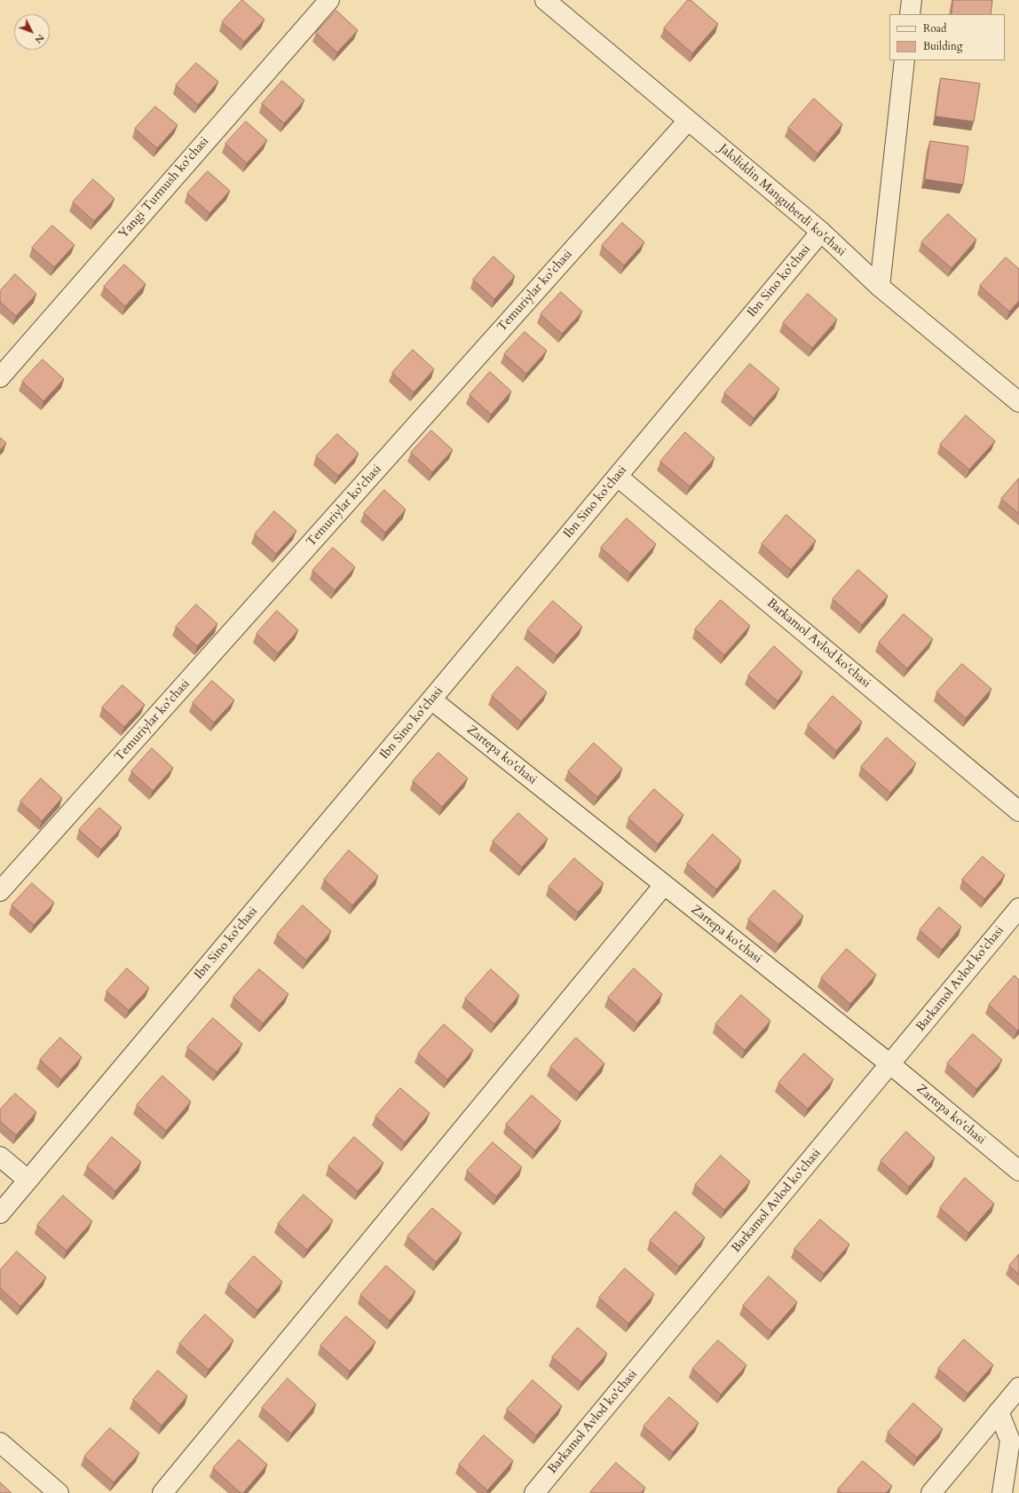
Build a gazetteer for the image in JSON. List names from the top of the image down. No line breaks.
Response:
{"streets":{"street":["Yangi Turmush ko'chasi","Jaloliddin Manguberdi ko'chasi","Ibn Sino ko'chasi","Temuriylar ko'chasi","Barkamol Avlod ko'chasi","Zartepa ko'chasi"]},"crossings":[["Jaloliddin Manguberdi ko'chasi","Ibn Sino ko'chasi"],["Jaloliddin Manguberdi ko'chasi","Temuriylar ko'chasi"],["Ibn Sino ko'chasi","Barkamol Avlod ko'chasi"],["Ibn Sino ko'chasi","Zartepa ko'chasi"],["Barkamol Avlod ko'chasi","Zartepa ko'chasi"]],"legend":["Road","Building"],"north":"bottom right"}
